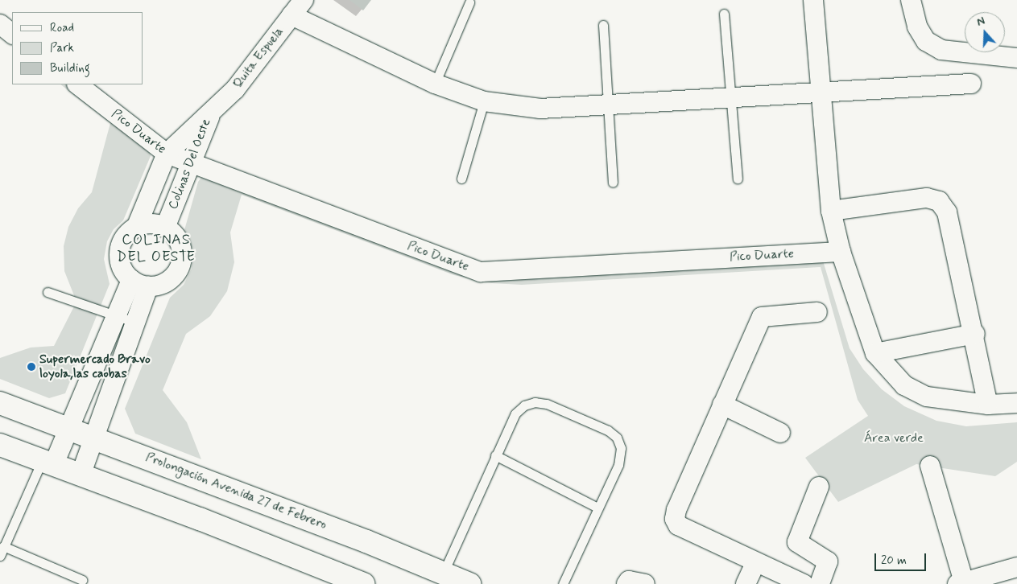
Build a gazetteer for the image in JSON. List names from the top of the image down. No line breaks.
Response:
{"streets":{"main road":["Prolongación Avenida 27 de Febrero"],"street":["Quita Espuela","Pico Duarte","Colinas Del Oeste"]},"crossings":[["Quita Espuela","Colinas Del Oeste"],["Pico Duarte","Colinas Del Oeste"]],"districts":["COLINAS DEL OESTE"],"parks":["Área verde"],"places":["Supermercado Bravo loyola,las caobas"],"legend":["Road","Park","Building"],"scale_bar":"20 m","north":"top"}
